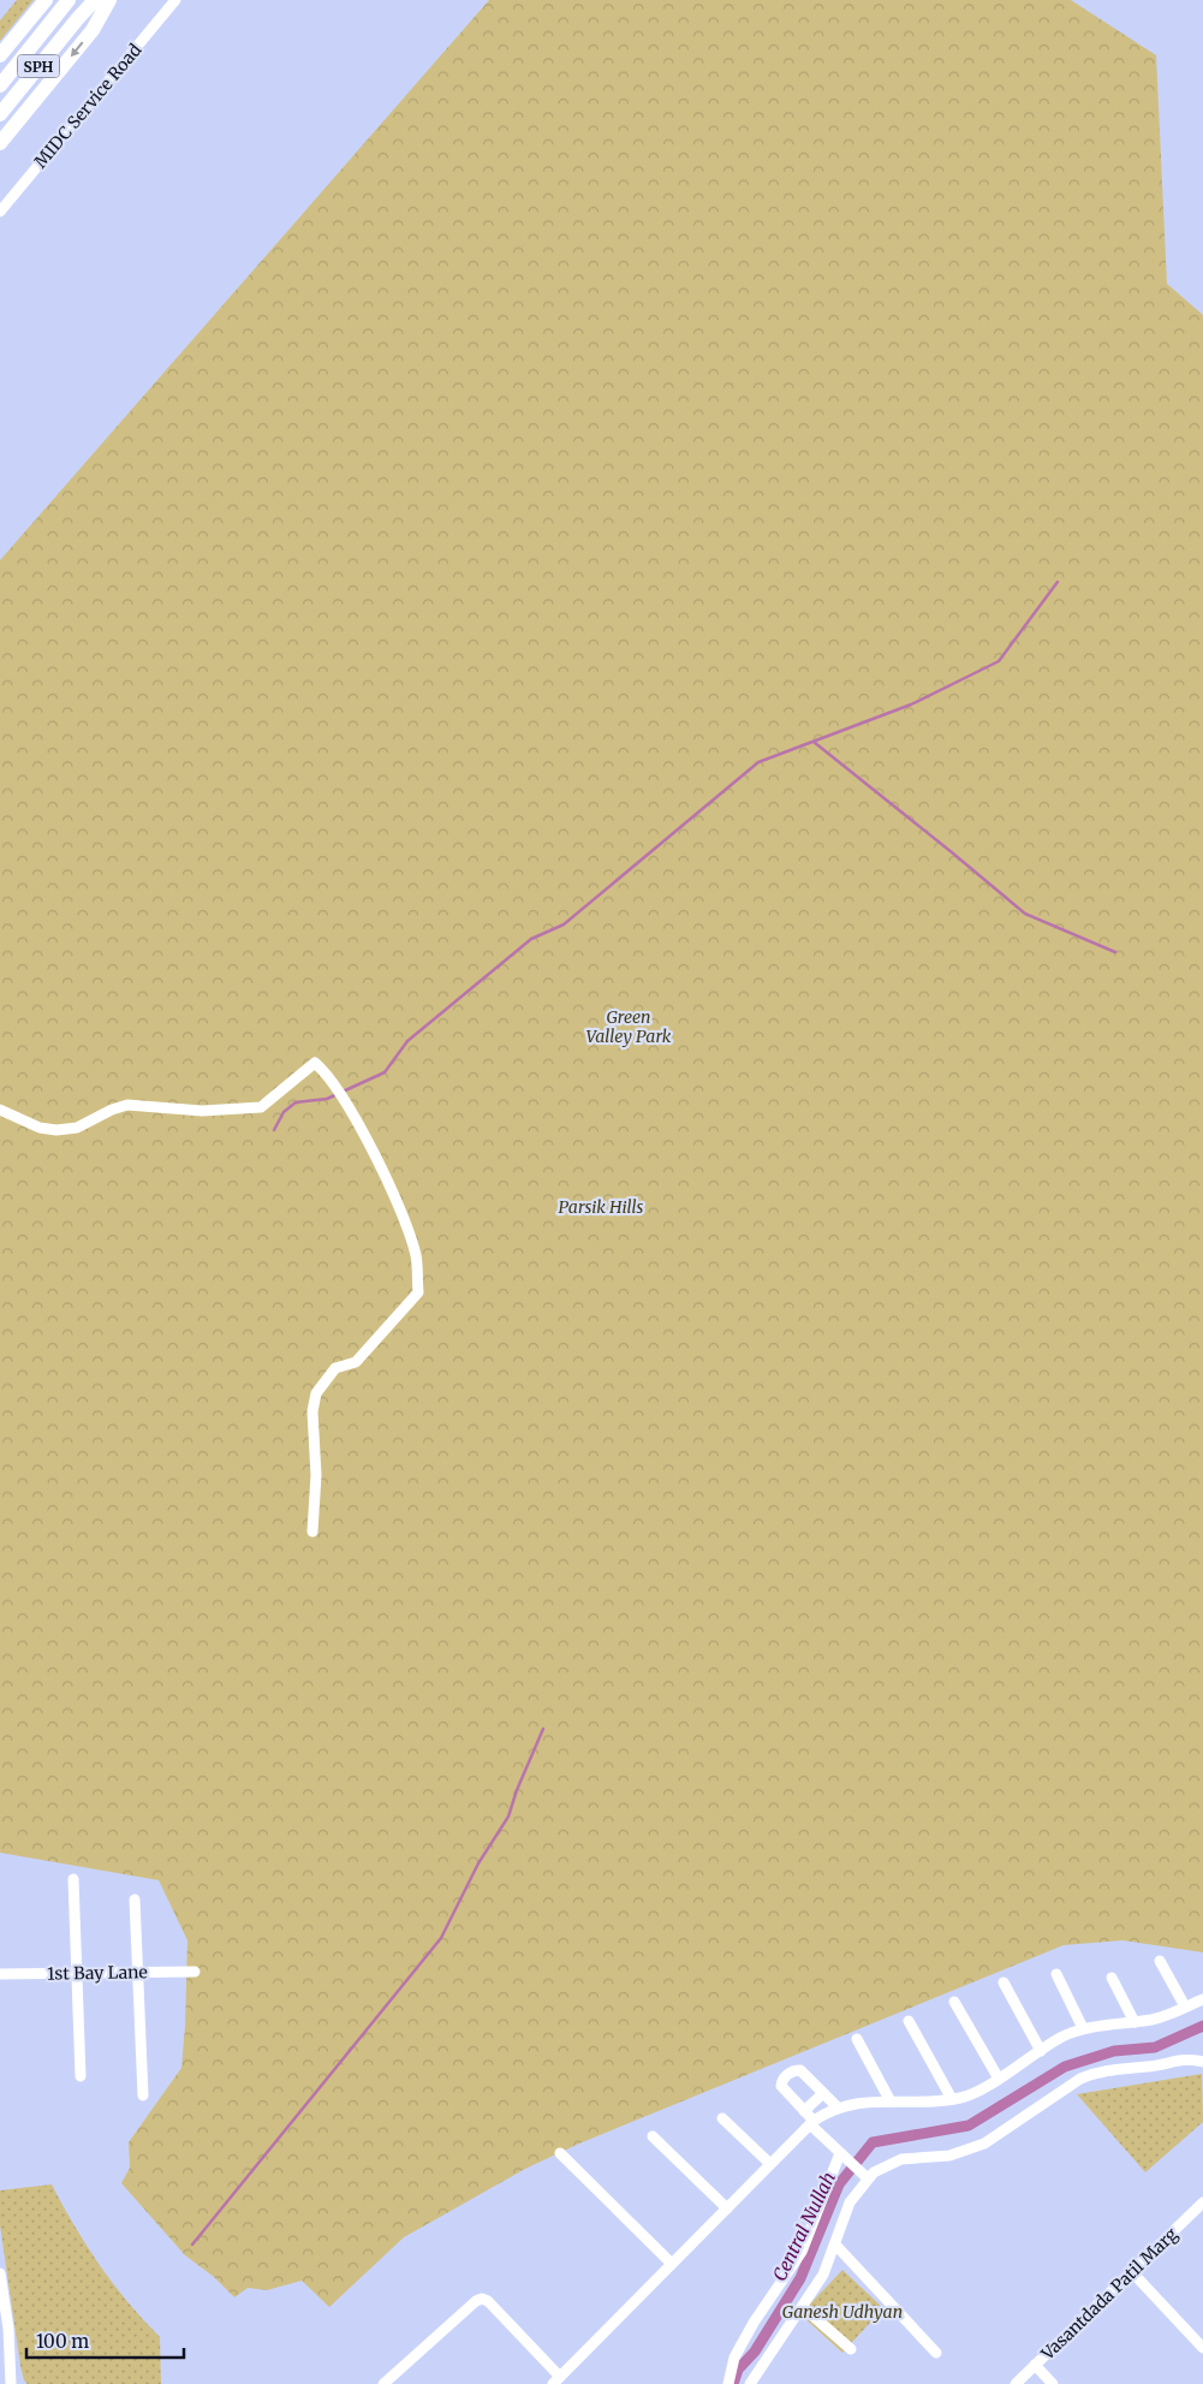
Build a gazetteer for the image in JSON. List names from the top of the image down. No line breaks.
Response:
{"streets":{"highway":["SPH"],"street":["MIDC Service Road","1st Bay Lane","Vasantdada Patil Marg"]},"water":["Central Nullah"],"parks":["Green Valley Park","Parsik Hills","Ganesh Udhyan"],"scale_bar":"100 m"}
